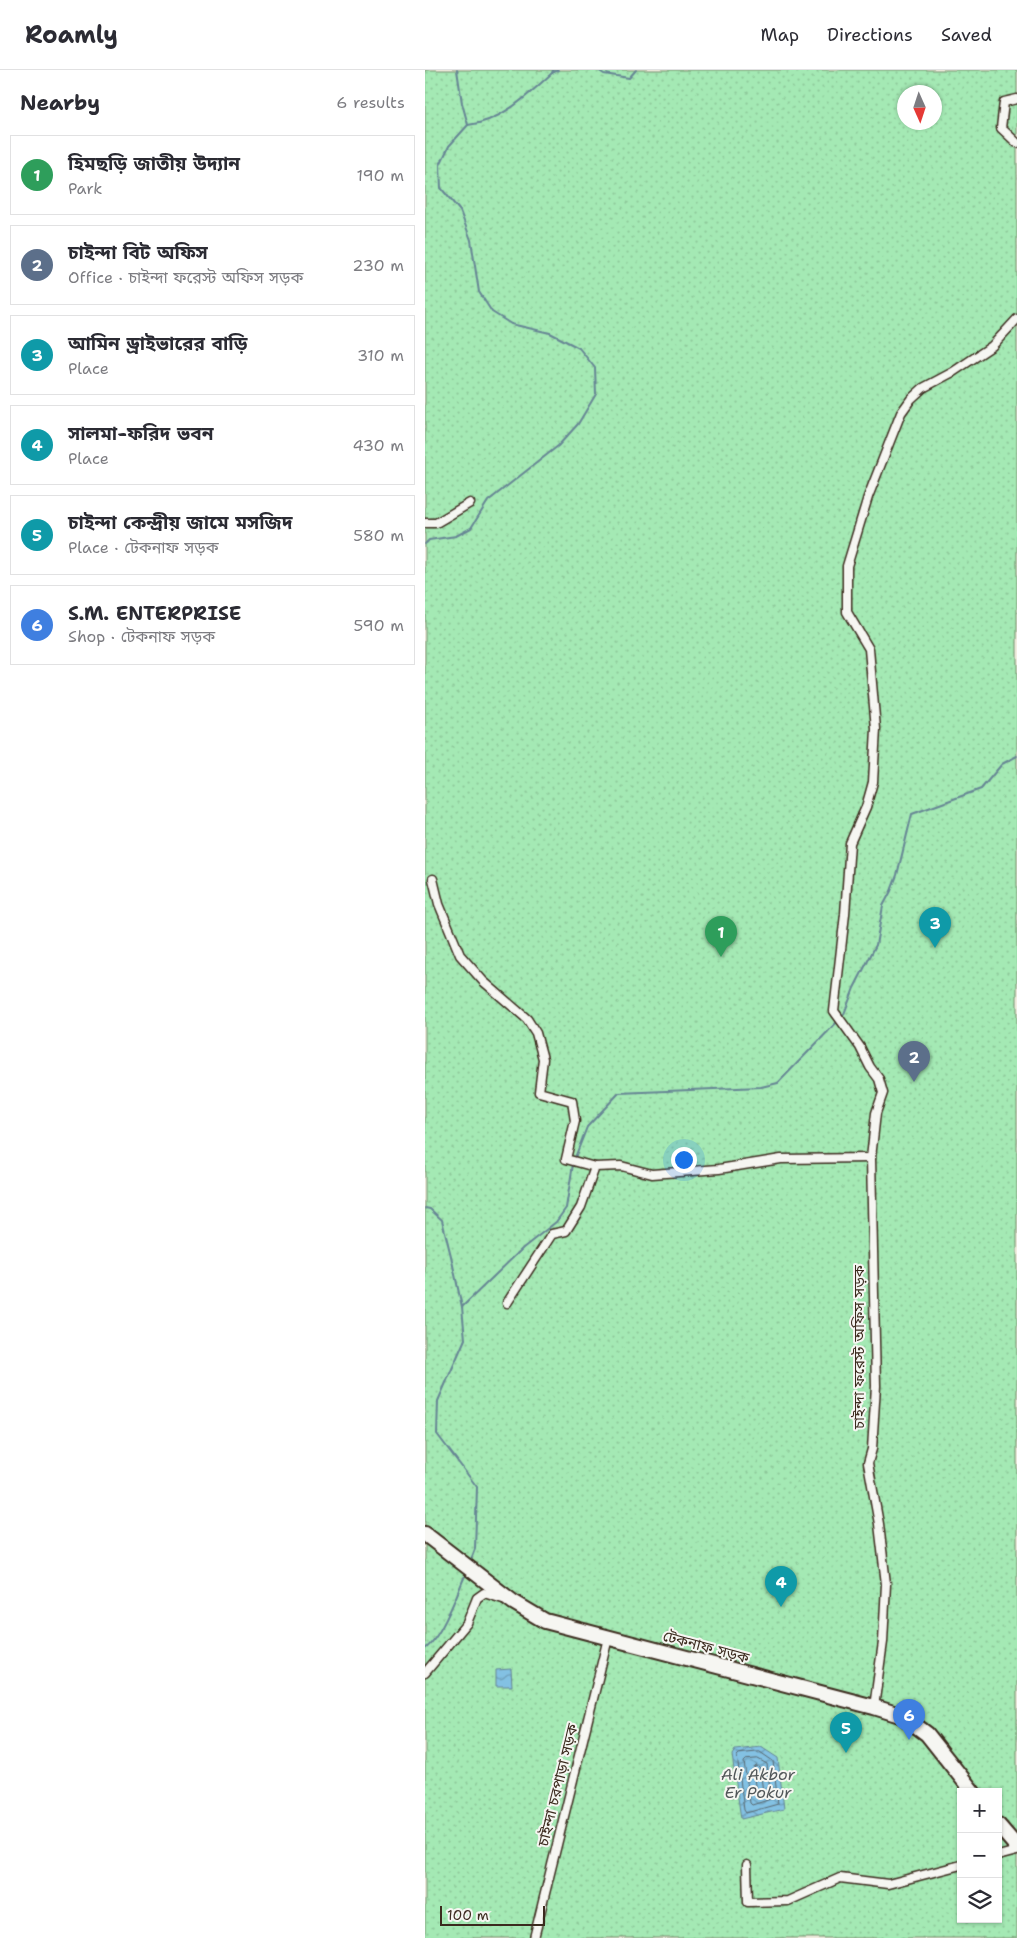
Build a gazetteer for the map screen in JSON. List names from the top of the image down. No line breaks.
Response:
{"streets":{"highway":["টেকনাফ সড়ক"],"street":["চাইন্দা ফরেস্ট অফিস সড়ক","চাইন্দা চরপাড়া সড়ক"]},"crossings":[["চাইন্দা ফরেস্ট অফিস সড়ক","টেকনাফ সড়ক"],["টেকনাফ সড়ক","চাইন্দা চরপাড়া সড়ক"]],"water":["Ali Akbor Er Pokur"],"scale_bar":"100 m","north":"bottom","page":{"header":"Roamly","nav":["Map","Directions","Saved"],"heading":["Nearby","6 results"],"list":[{"mark":"1","name":"হিমছড়ি জাতীয় উদ্যান","note":"Park","value":"190 m"},{"mark":"2","name":"চাইন্দা বিট অফিস","note":"Office · চাইন্দা ফরেস্ট অফিস সড়ক","value":"230 m"},{"mark":"3","name":"আমিন ড্রাইভারের বাড়ি","note":"Place","value":"310 m"},{"mark":"4","name":"সালমা-ফরিদ ভবন","note":"Place","value":"430 m"},{"mark":"5","name":"চাইন্দা কেন্দ্রীয় জামে মসজিদ","note":"Place · টেকনাফ সড়ক","value":"580 m"},{"mark":"6","name":"S.M. ENTERPRISE","note":"Shop · টেকনাফ সড়ক","value":"590 m"}],"pins":["3","1","2","4","6","5"],"map_buttons":["+","−"],"scale":"100 m"}}
